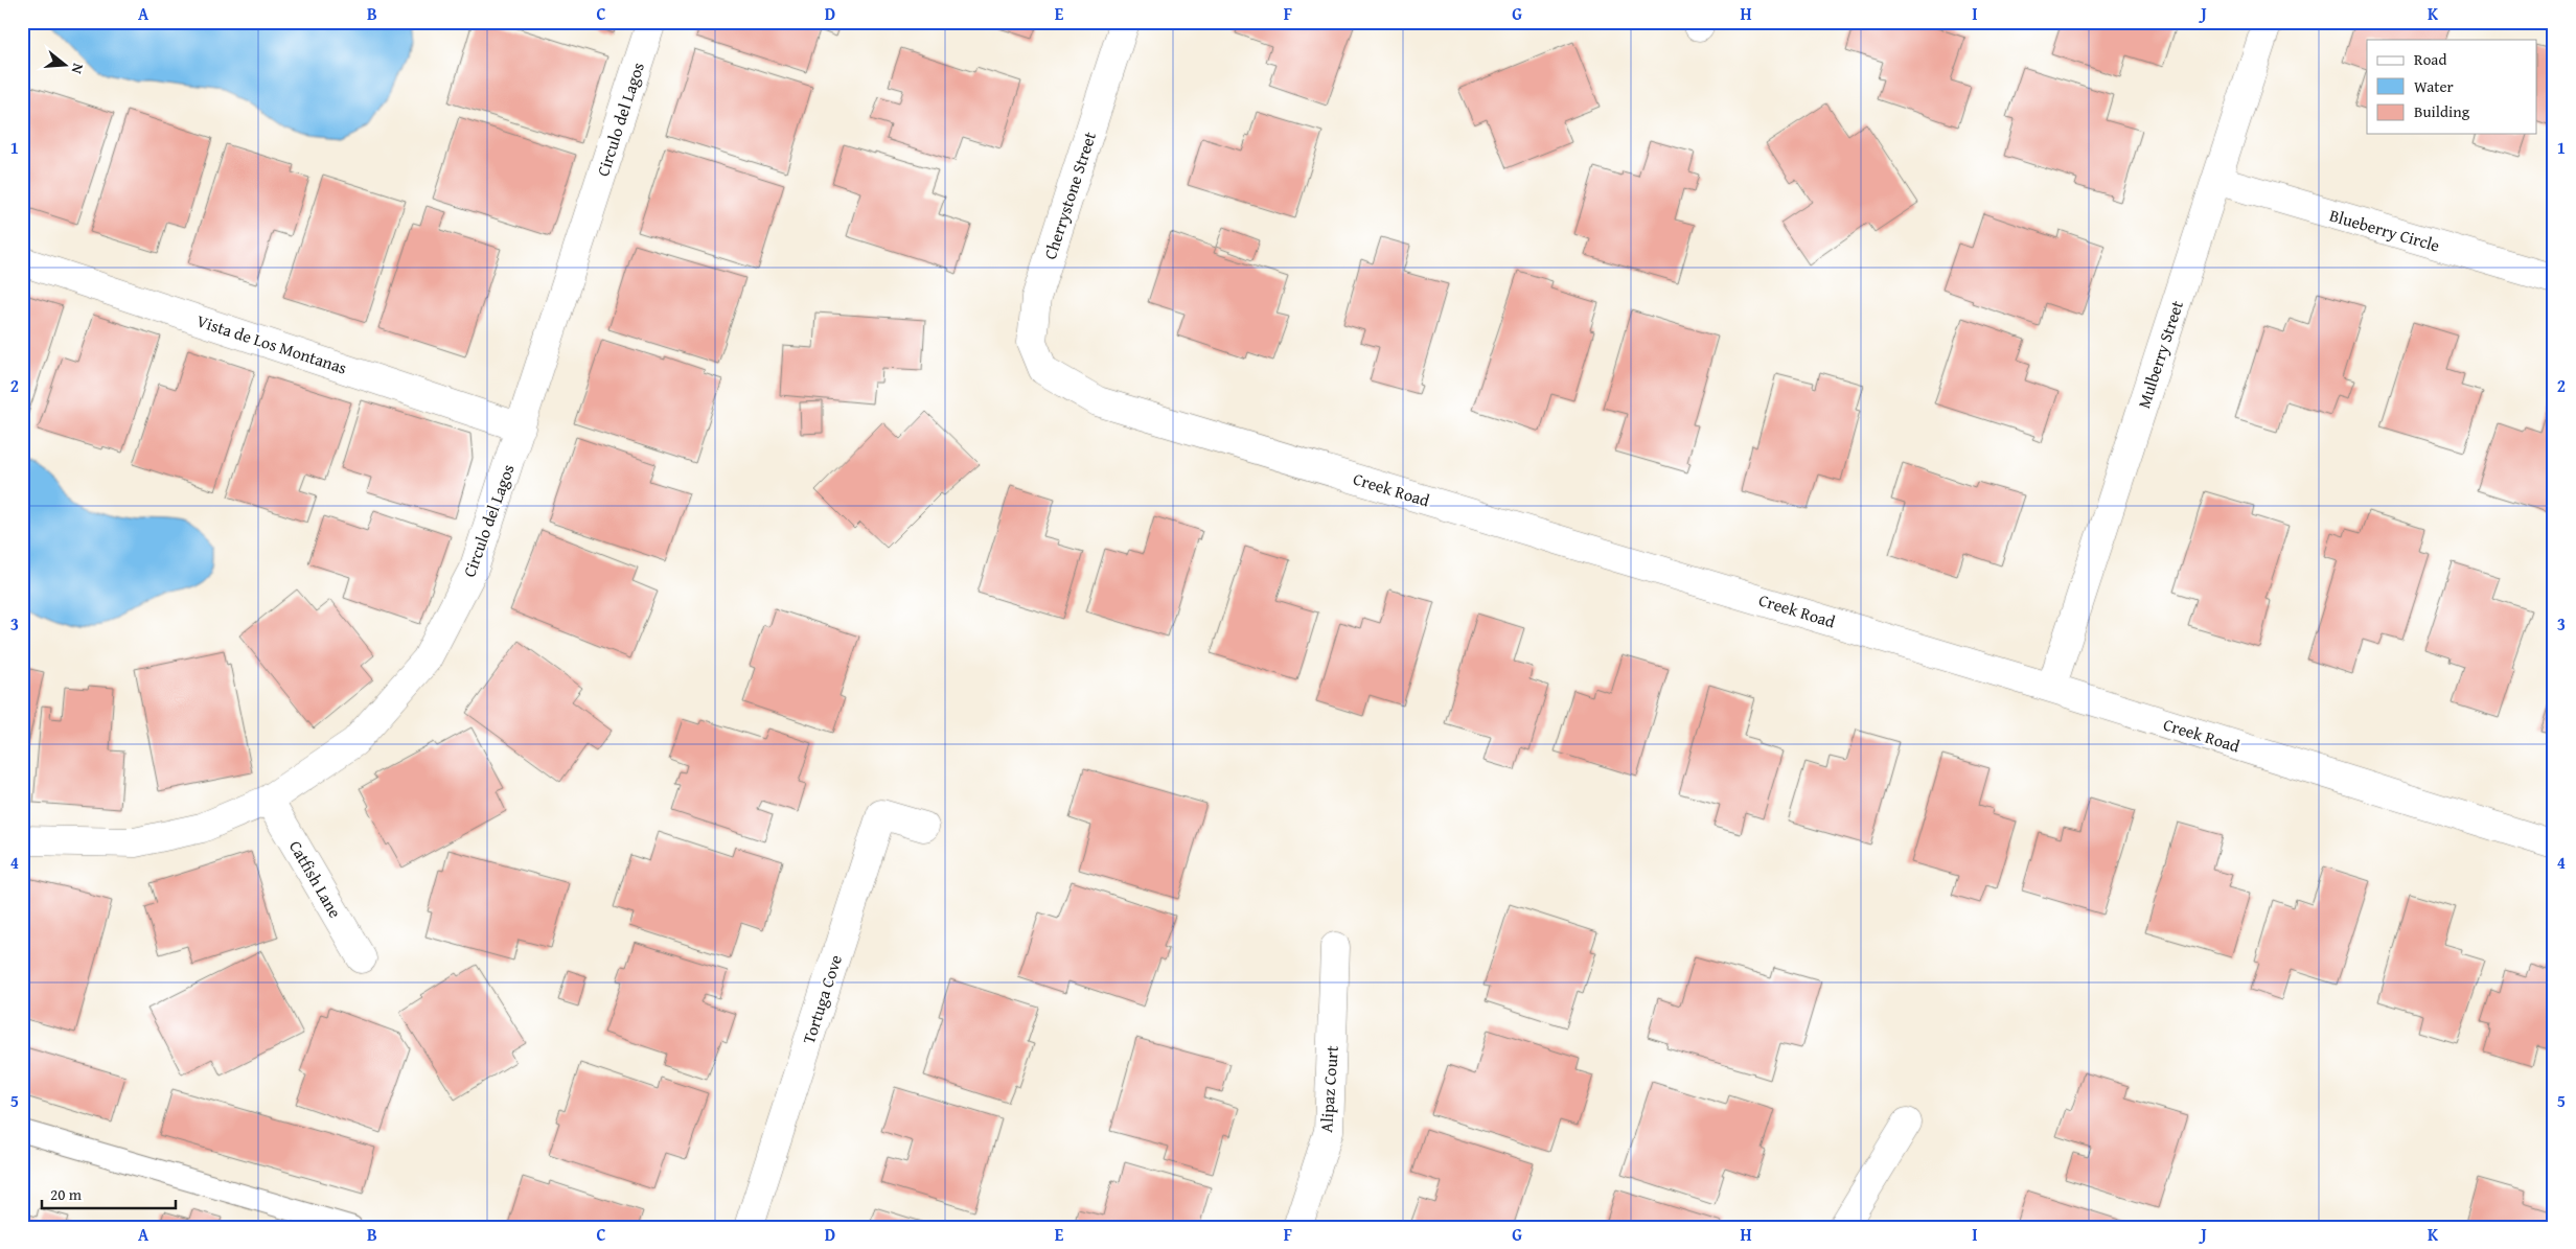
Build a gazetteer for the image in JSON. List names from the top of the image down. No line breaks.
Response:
{"streets":{"street":["Circulo del Lagos","Cherrystone Street","Blueberry Circle","Vista de Los Montanas","Mulberry Street","Creek Road","Catfish Lane","Tortuga Cove","Alipaz Court"]},"crossings":[["Circulo del Lagos","Vista de Los Montanas"],["Circulo del Lagos","Catfish Lane"],["Cherrystone Street","Creek Road"],["Blueberry Circle","Mulberry Street"],["Mulberry Street","Creek Road"]],"legend":["Road","Water","Building"],"scale_bar":"20 m","north":"right","grid":{"columns":["A","B","C","D","E","F","G","H","I","J","K"],"rows":["1","2","3","4","5"]}}
